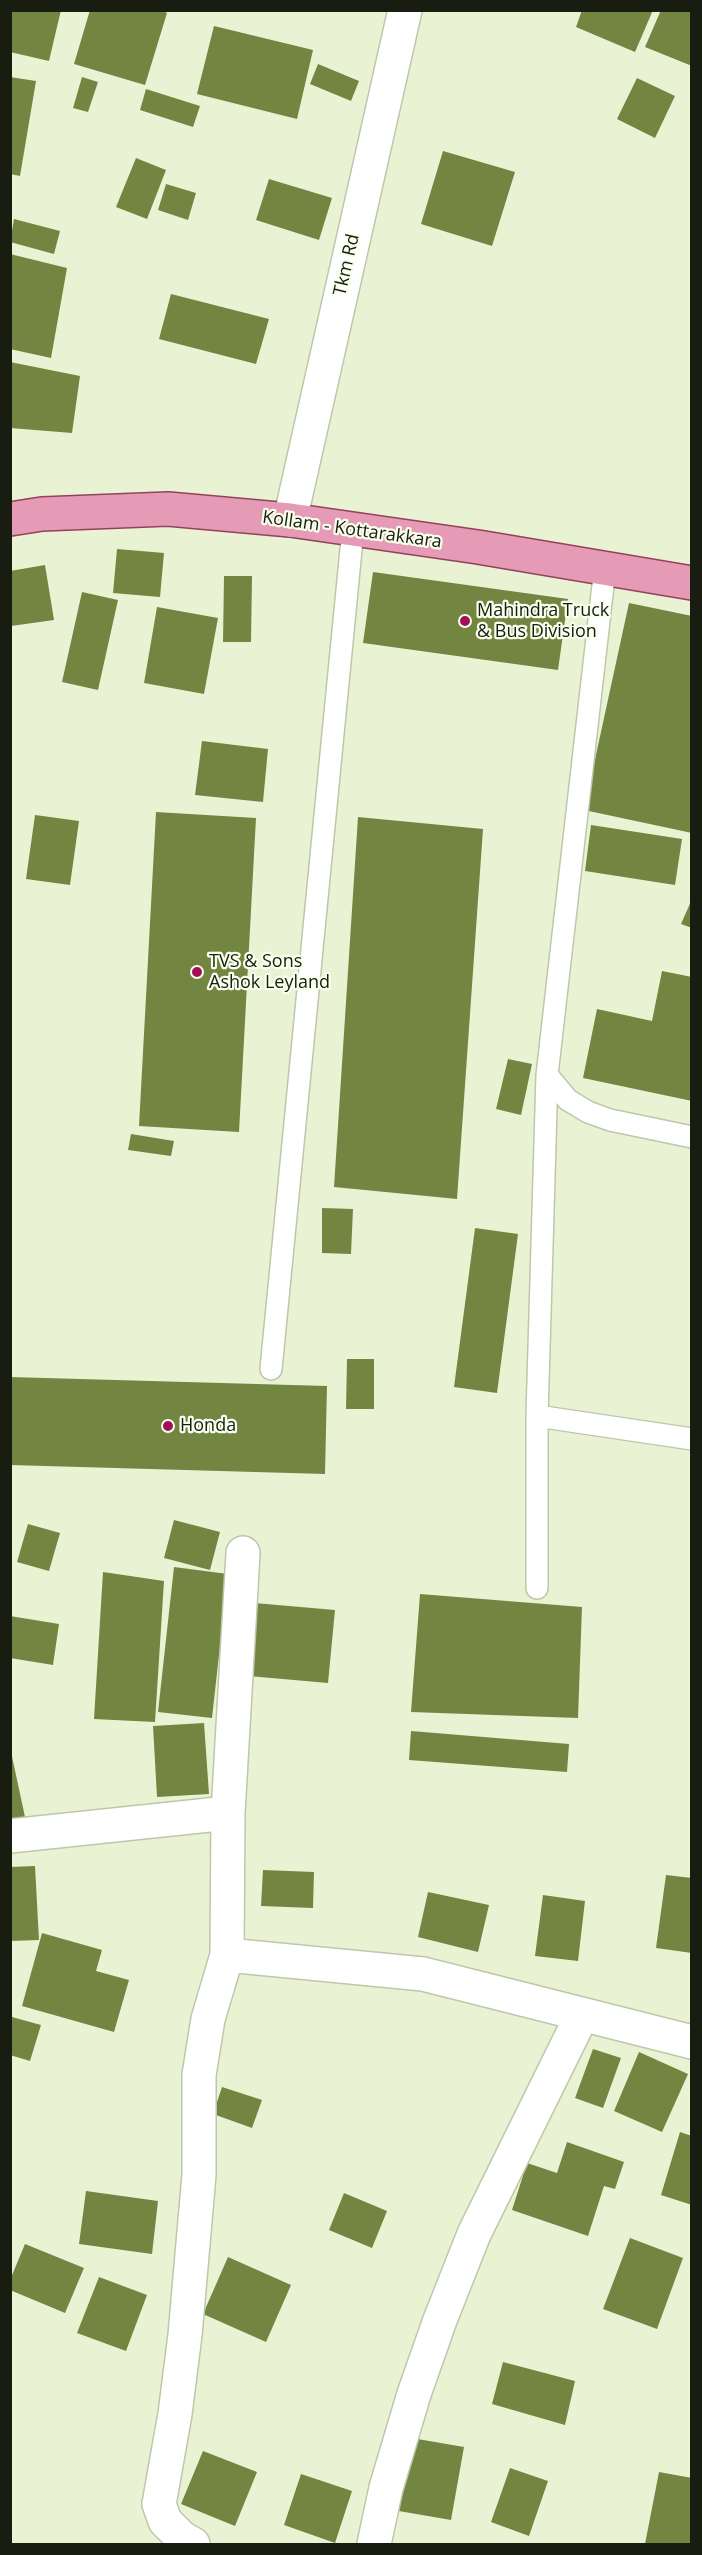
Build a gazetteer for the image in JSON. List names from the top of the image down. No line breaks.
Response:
{"streets":{"main road":["Kollam - Kottarakkara"],"street":["Tkm Rd"]},"crossings":[["Tkm Rd","Kollam - Kottarakkara"]],"places":["Mahindra Truck & Bus Division","TVS & Sons Ashok Leyland","Honda"]}
